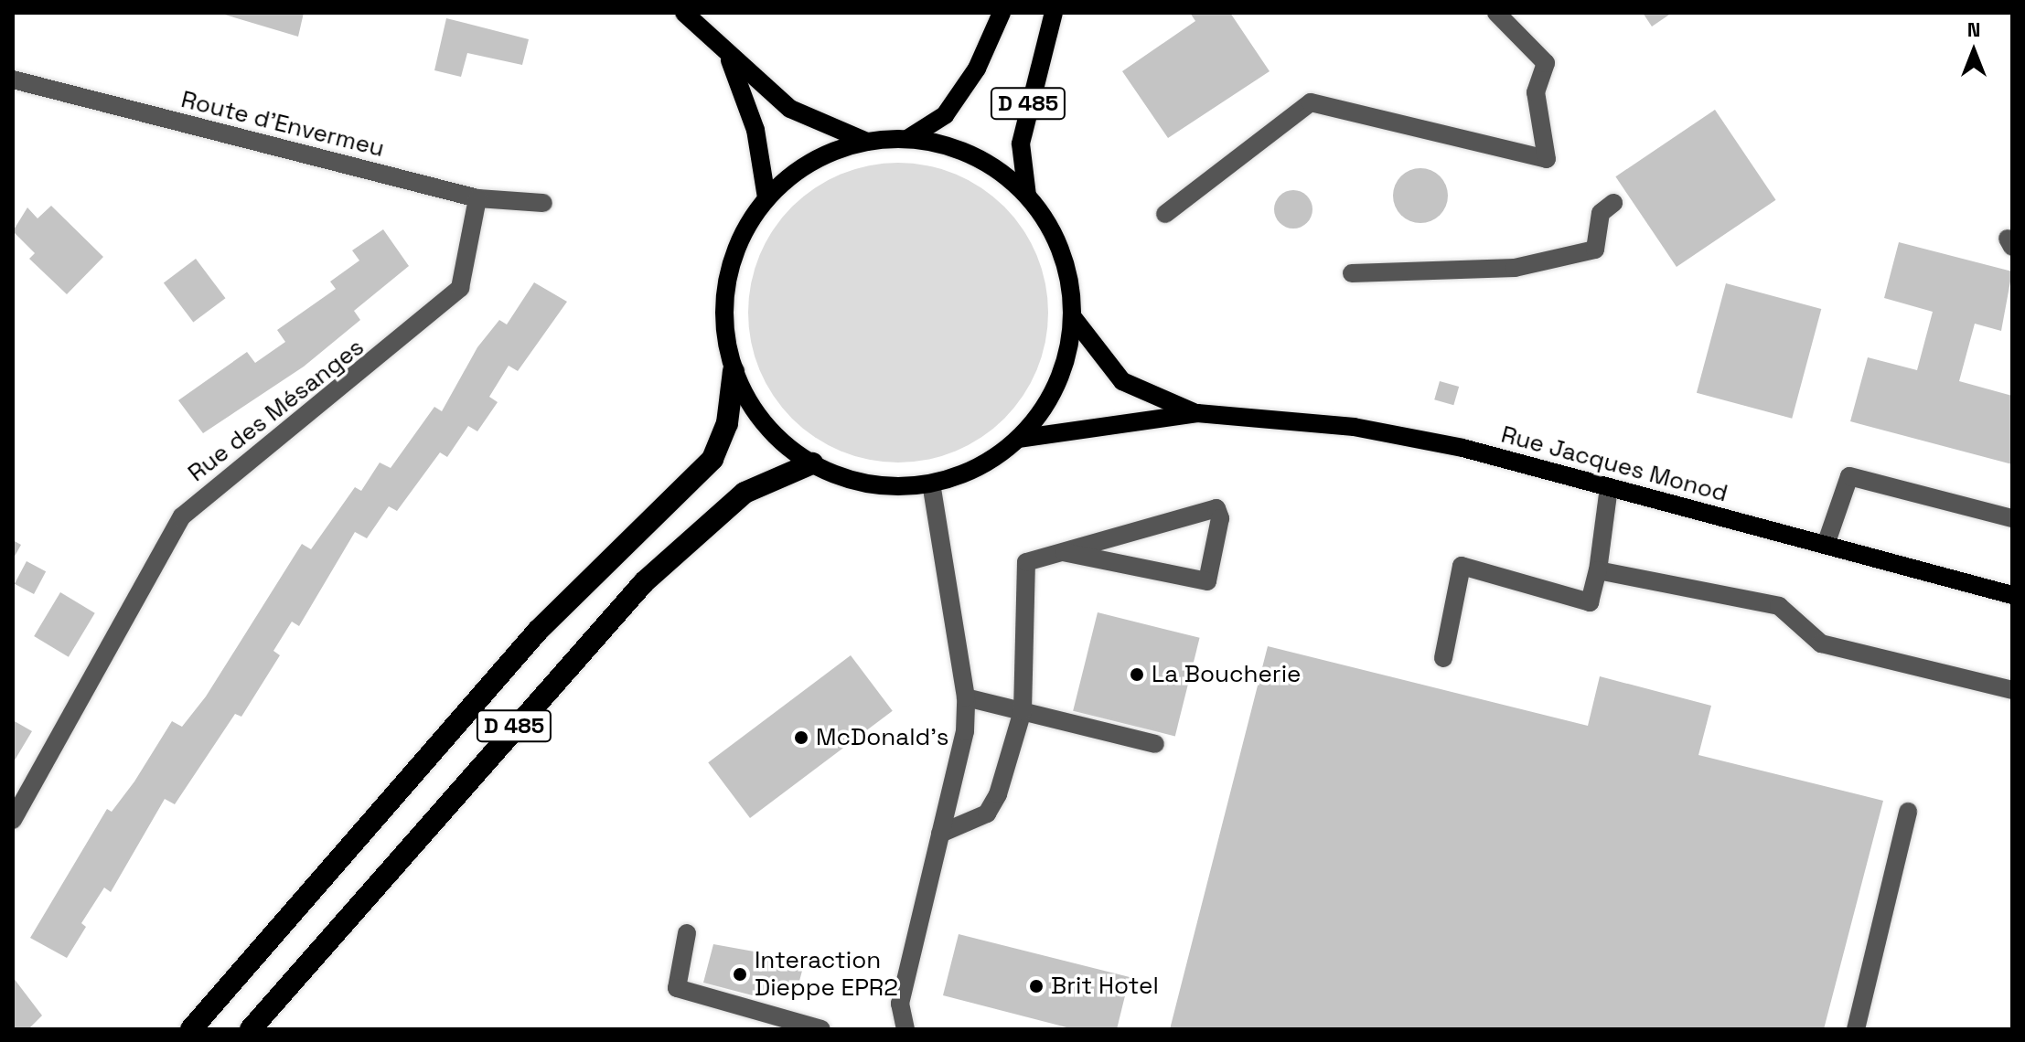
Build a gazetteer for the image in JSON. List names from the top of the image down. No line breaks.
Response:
{"streets":{"highway":["D 485"],"main road":["Rue Jacques Monod"],"street":["Route d'Envermeu","Rue des Mésanges"]},"crossings":[["Route d'Envermeu","Rue des Mésanges"]],"places":["La Boucherie","McDonald's","Interaction Dieppe EPR2","Brit Hotel"],"north":"top"}
